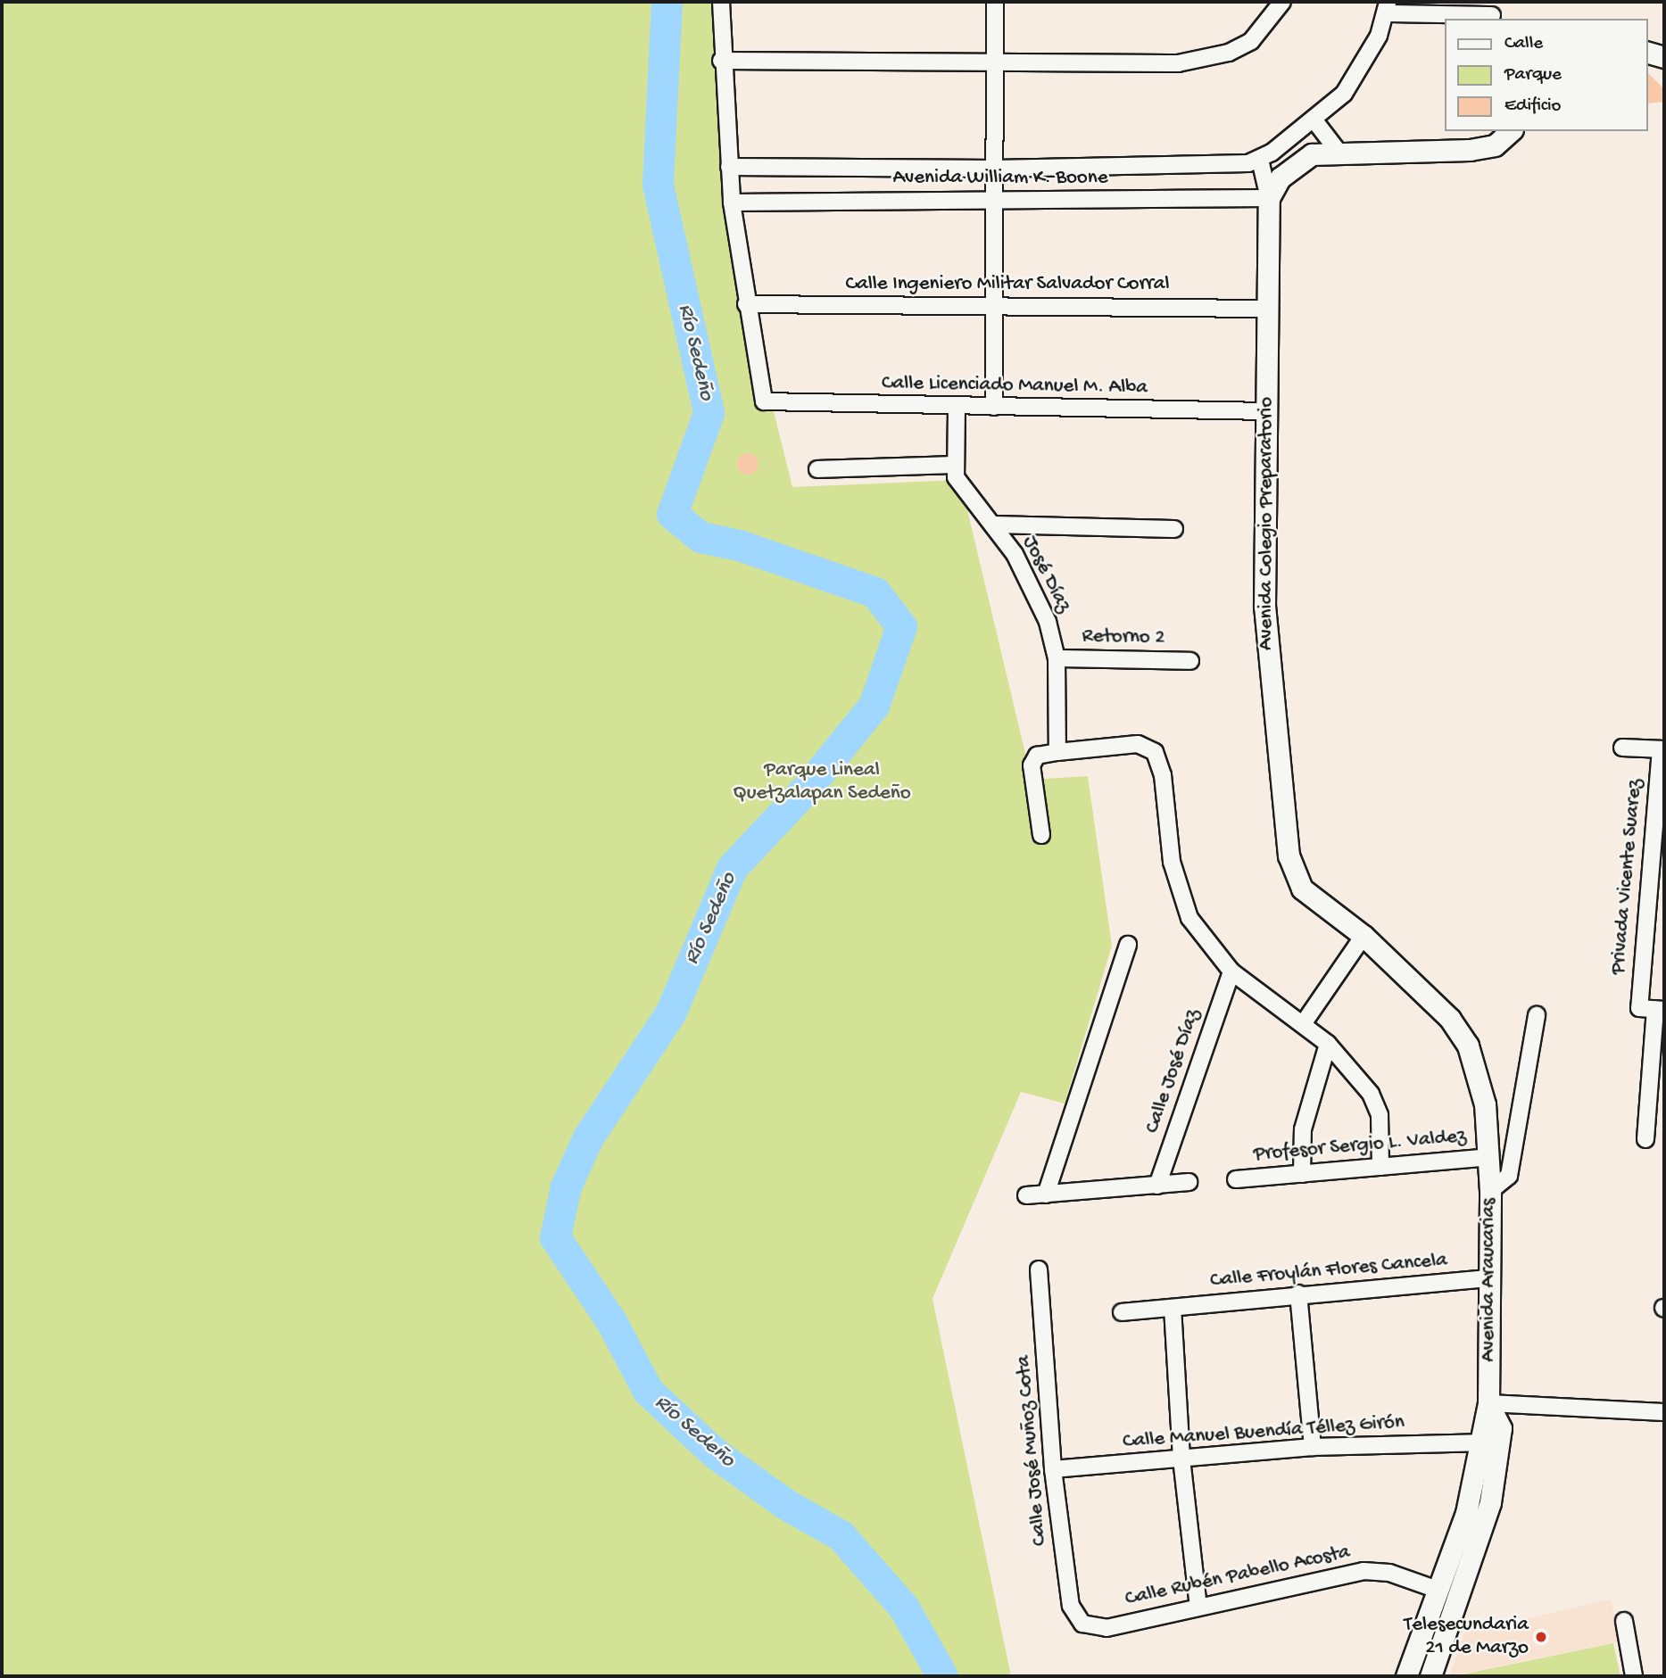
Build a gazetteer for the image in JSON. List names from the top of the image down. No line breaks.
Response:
{"streets":{"street":["Avenida William K. Boone","Calle Ingeniero Militar Salvador Corral","Calle Licenciado Manuel M. Alba","Avenida Colegio Preparatorio","José Díaz","Retorno 2","Privada Vicente Suarez","Calle José Díaz","Profesor Sergio L. Valdez","Calle Froylán Flores Cancela","Avenida Araucarias","Calle Manuel Buendía Téllez Girón","Calle José Muñoz Cota","Calle Rubén Pabello Acosta"]},"crossings":[["Avenida William K. Boone","Avenida Colegio Preparatorio"],["Calle Ingeniero Militar Salvador Corral","Calle Licenciado Manuel M. Alba"],["Calle Ingeniero Militar Salvador Corral","Avenida Colegio Preparatorio"],["Calle Licenciado Manuel M. Alba","Avenida Colegio Preparatorio"],["Calle Licenciado Manuel M. Alba","José Díaz"],["Avenida Colegio Preparatorio","Profesor Sergio L. Valdez"],["Avenida Colegio Preparatorio","Avenida Araucarias"],["José Díaz","Retorno 2"],["Profesor Sergio L. Valdez","Avenida Araucarias"],["Calle Froylán Flores Cancela","Avenida Araucarias"],["Avenida Araucarias","Calle Manuel Buendía Téllez Girón"],["Avenida Araucarias","Calle Rubén Pabello Acosta"],["Calle Manuel Buendía Téllez Girón","Calle José Muñoz Cota"],["Calle José Muñoz Cota","Calle Rubén Pabello Acosta"]],"water":["Río Sedeño"],"parks":["Parque Lineal Quetzalapan Sedeño"],"places":["Telesecundaria 21 de Marzo"],"legend":["Calle","Parque","Edificio"]}
